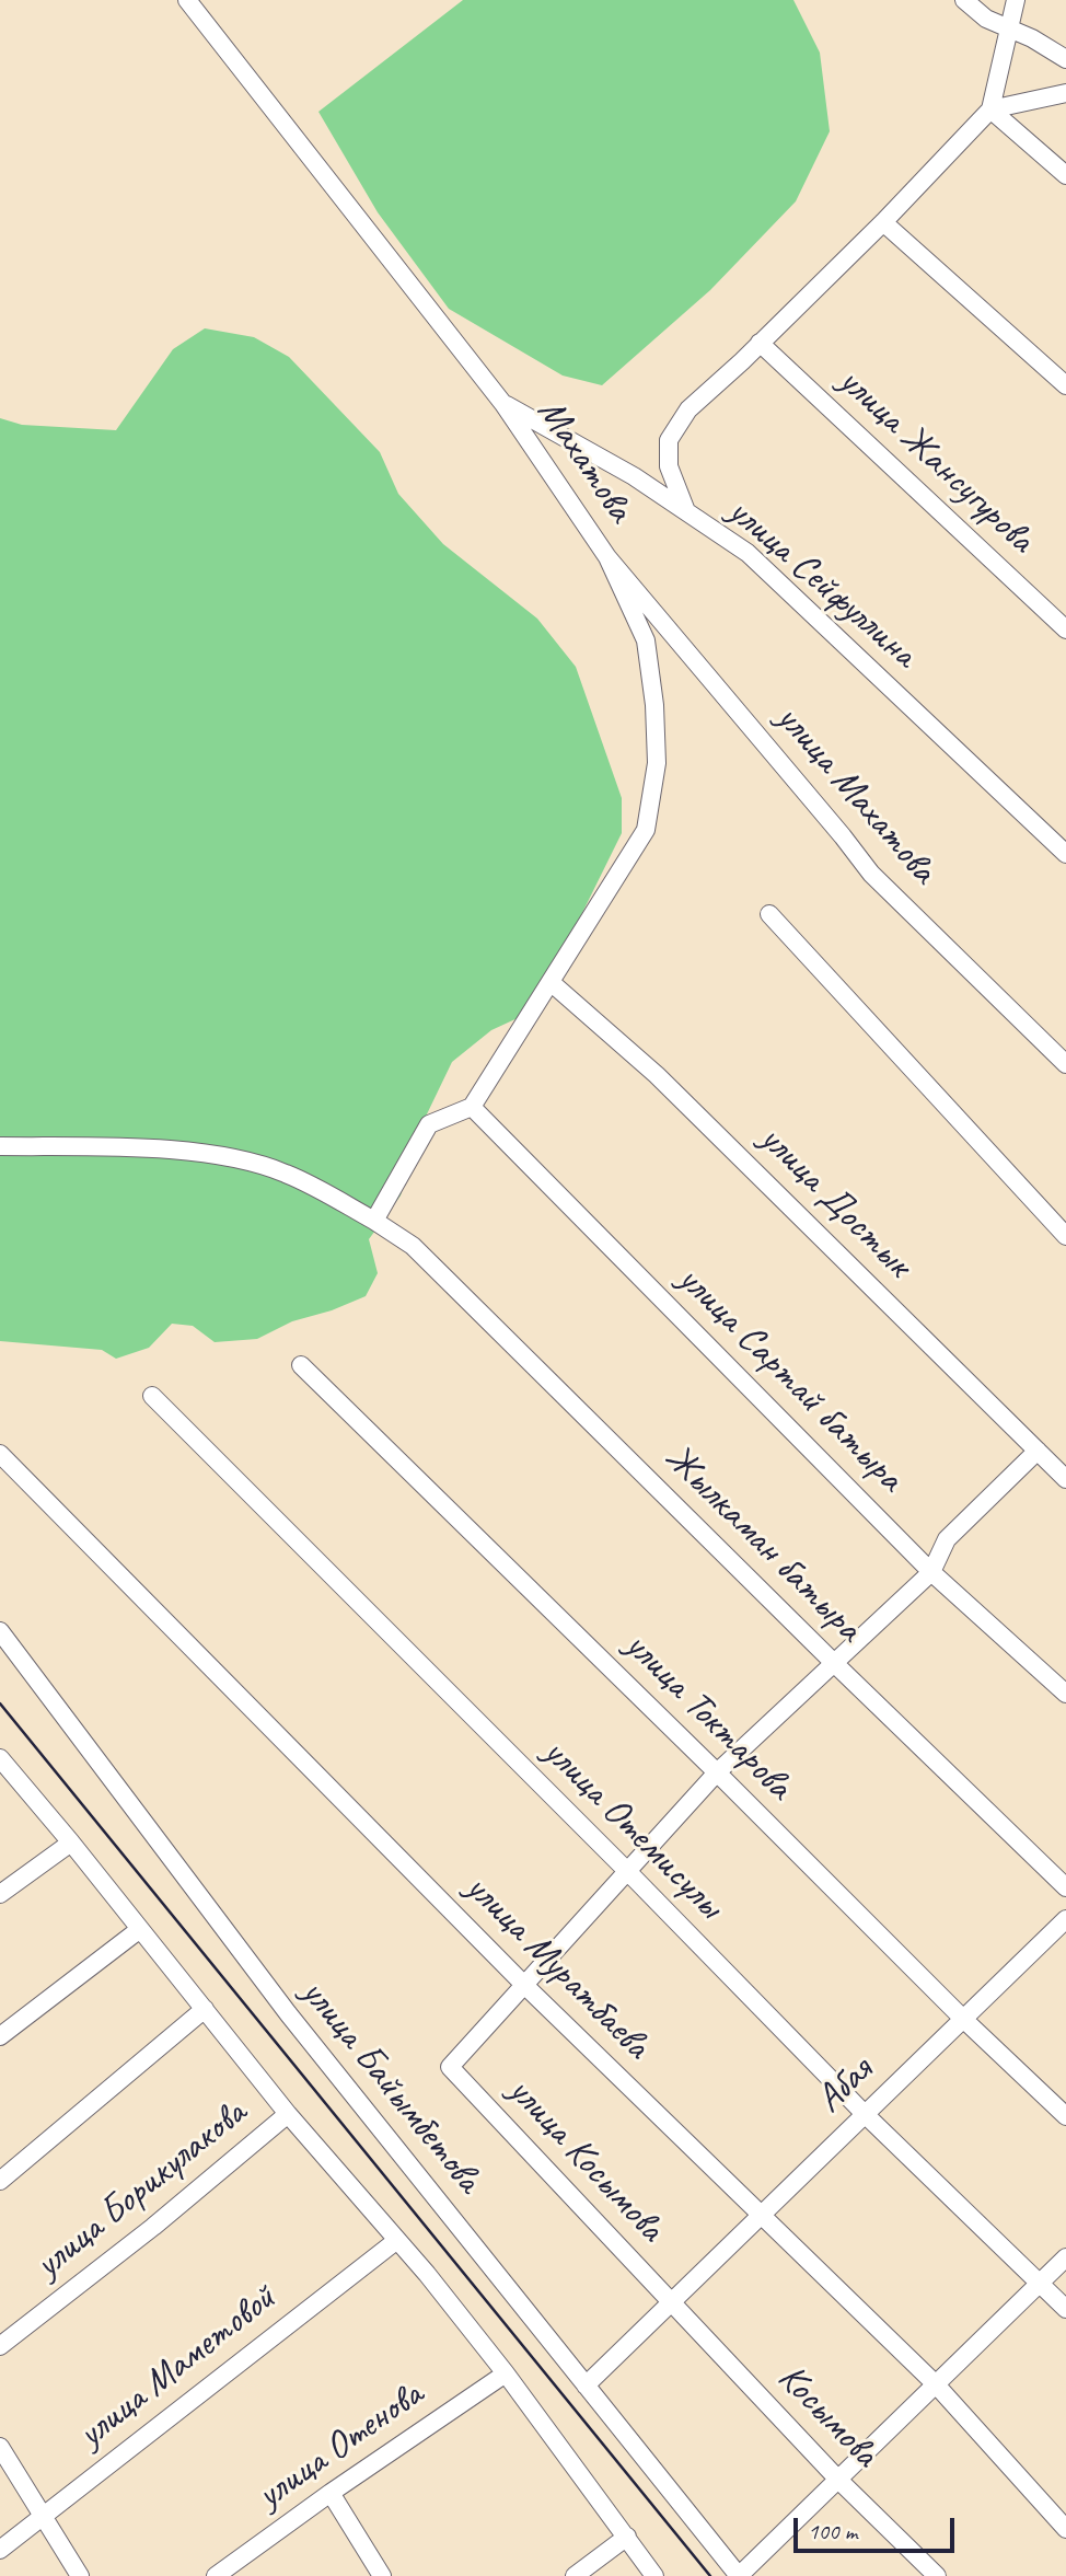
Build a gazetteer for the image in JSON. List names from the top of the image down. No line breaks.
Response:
{"streets":{"street":["Махатова","улица Жансугурова","улица Сейфуллина","улица Махатова","улица Достык","улица Сартай батыра","Жылкаман батыра","улица Токтарова","улица Отемисулы","улица Муратбаева","Абая","улица Байымбетова","улица Косымова","улица Борикулакова","улица Маметовой","Косымова","улица Отенова"]},"crossings":[["Махатова","улица Сейфуллина"],["Махатова","улица Махатова"],["улица Токтарова","Абая"],["улица Отемисулы","Абая"],["улица Муратбаева","Абая"],["улица Муратбаева","улица Косымова"],["Абая","улица Байымбетова"],["Абая","улица Косымова"],["Абая","Косымова"],["улица Косымова","Косымова"]],"scale_bar":"100 m"}
